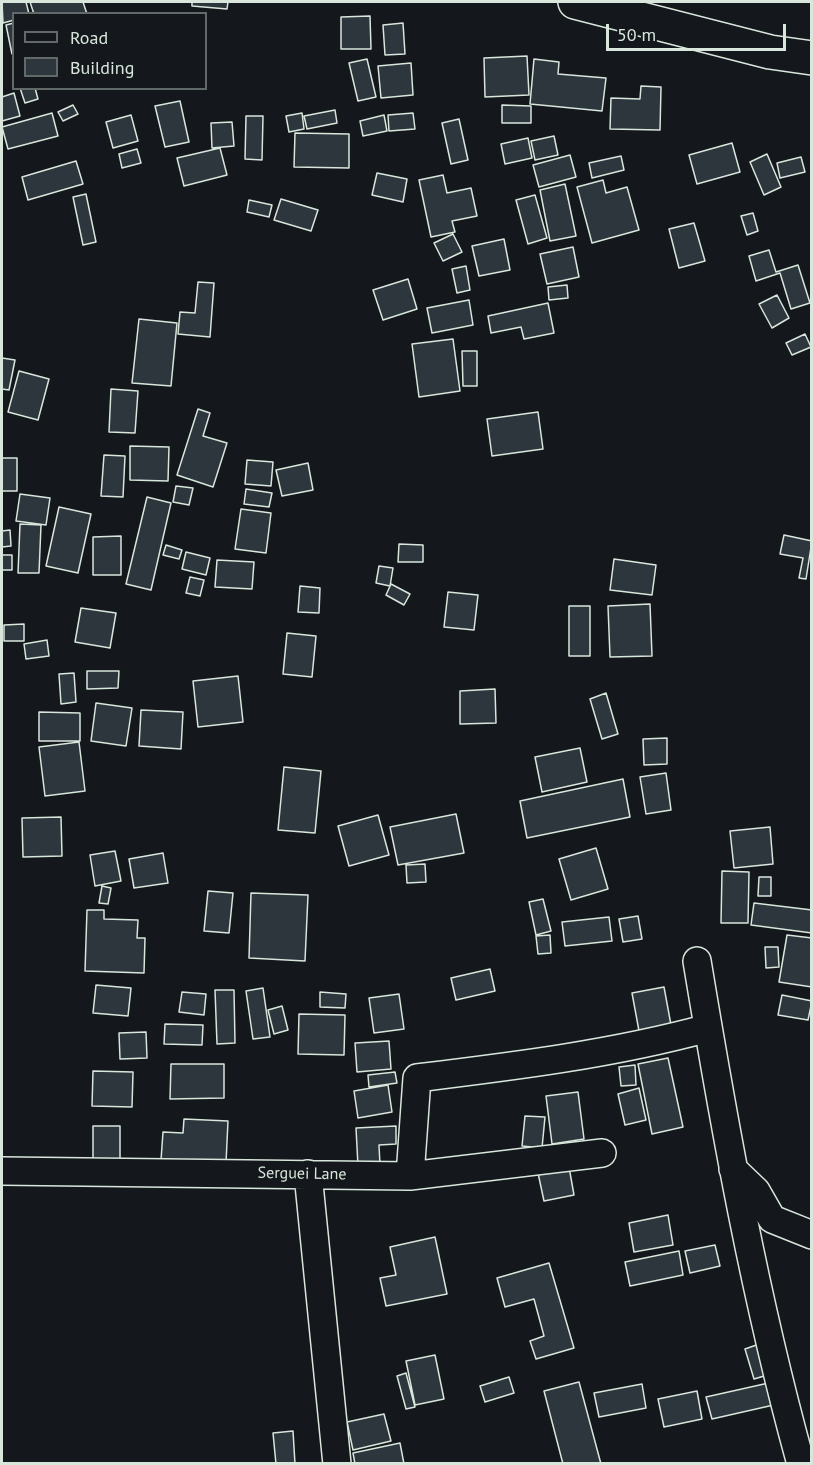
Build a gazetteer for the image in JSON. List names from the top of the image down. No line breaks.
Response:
{"streets":{"street":["Serguei Lane"]},"legend":["Road","Building"],"scale_bar":"50 m"}
